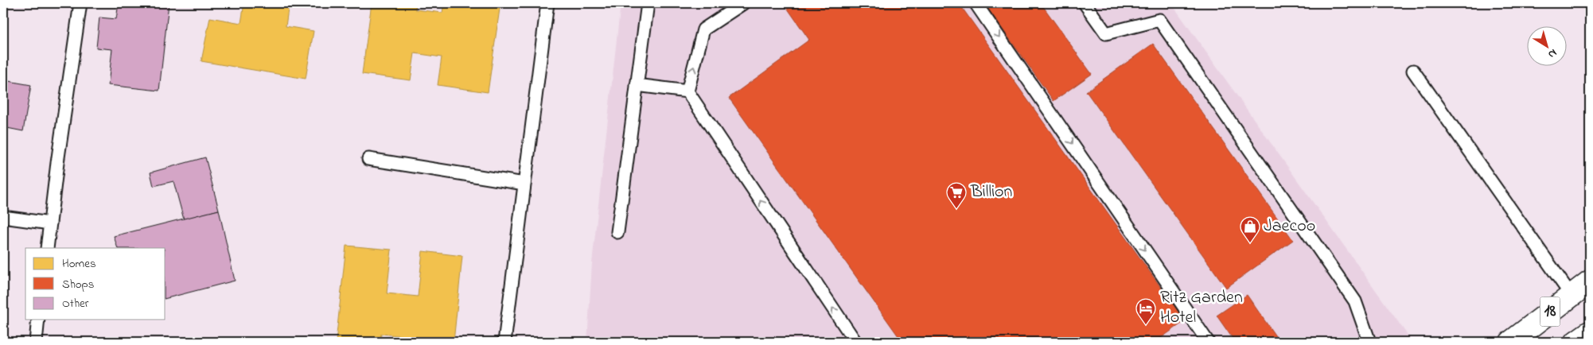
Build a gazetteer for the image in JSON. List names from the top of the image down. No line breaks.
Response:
{"streets":{"main road":["18"]},"places":{"supermarket":["Billion"],"shop":["Jaecoo"],"hotel":["Ritz Garden Hotel"]},"legend":["Homes","Shops","Other"],"north":"bottom right"}
